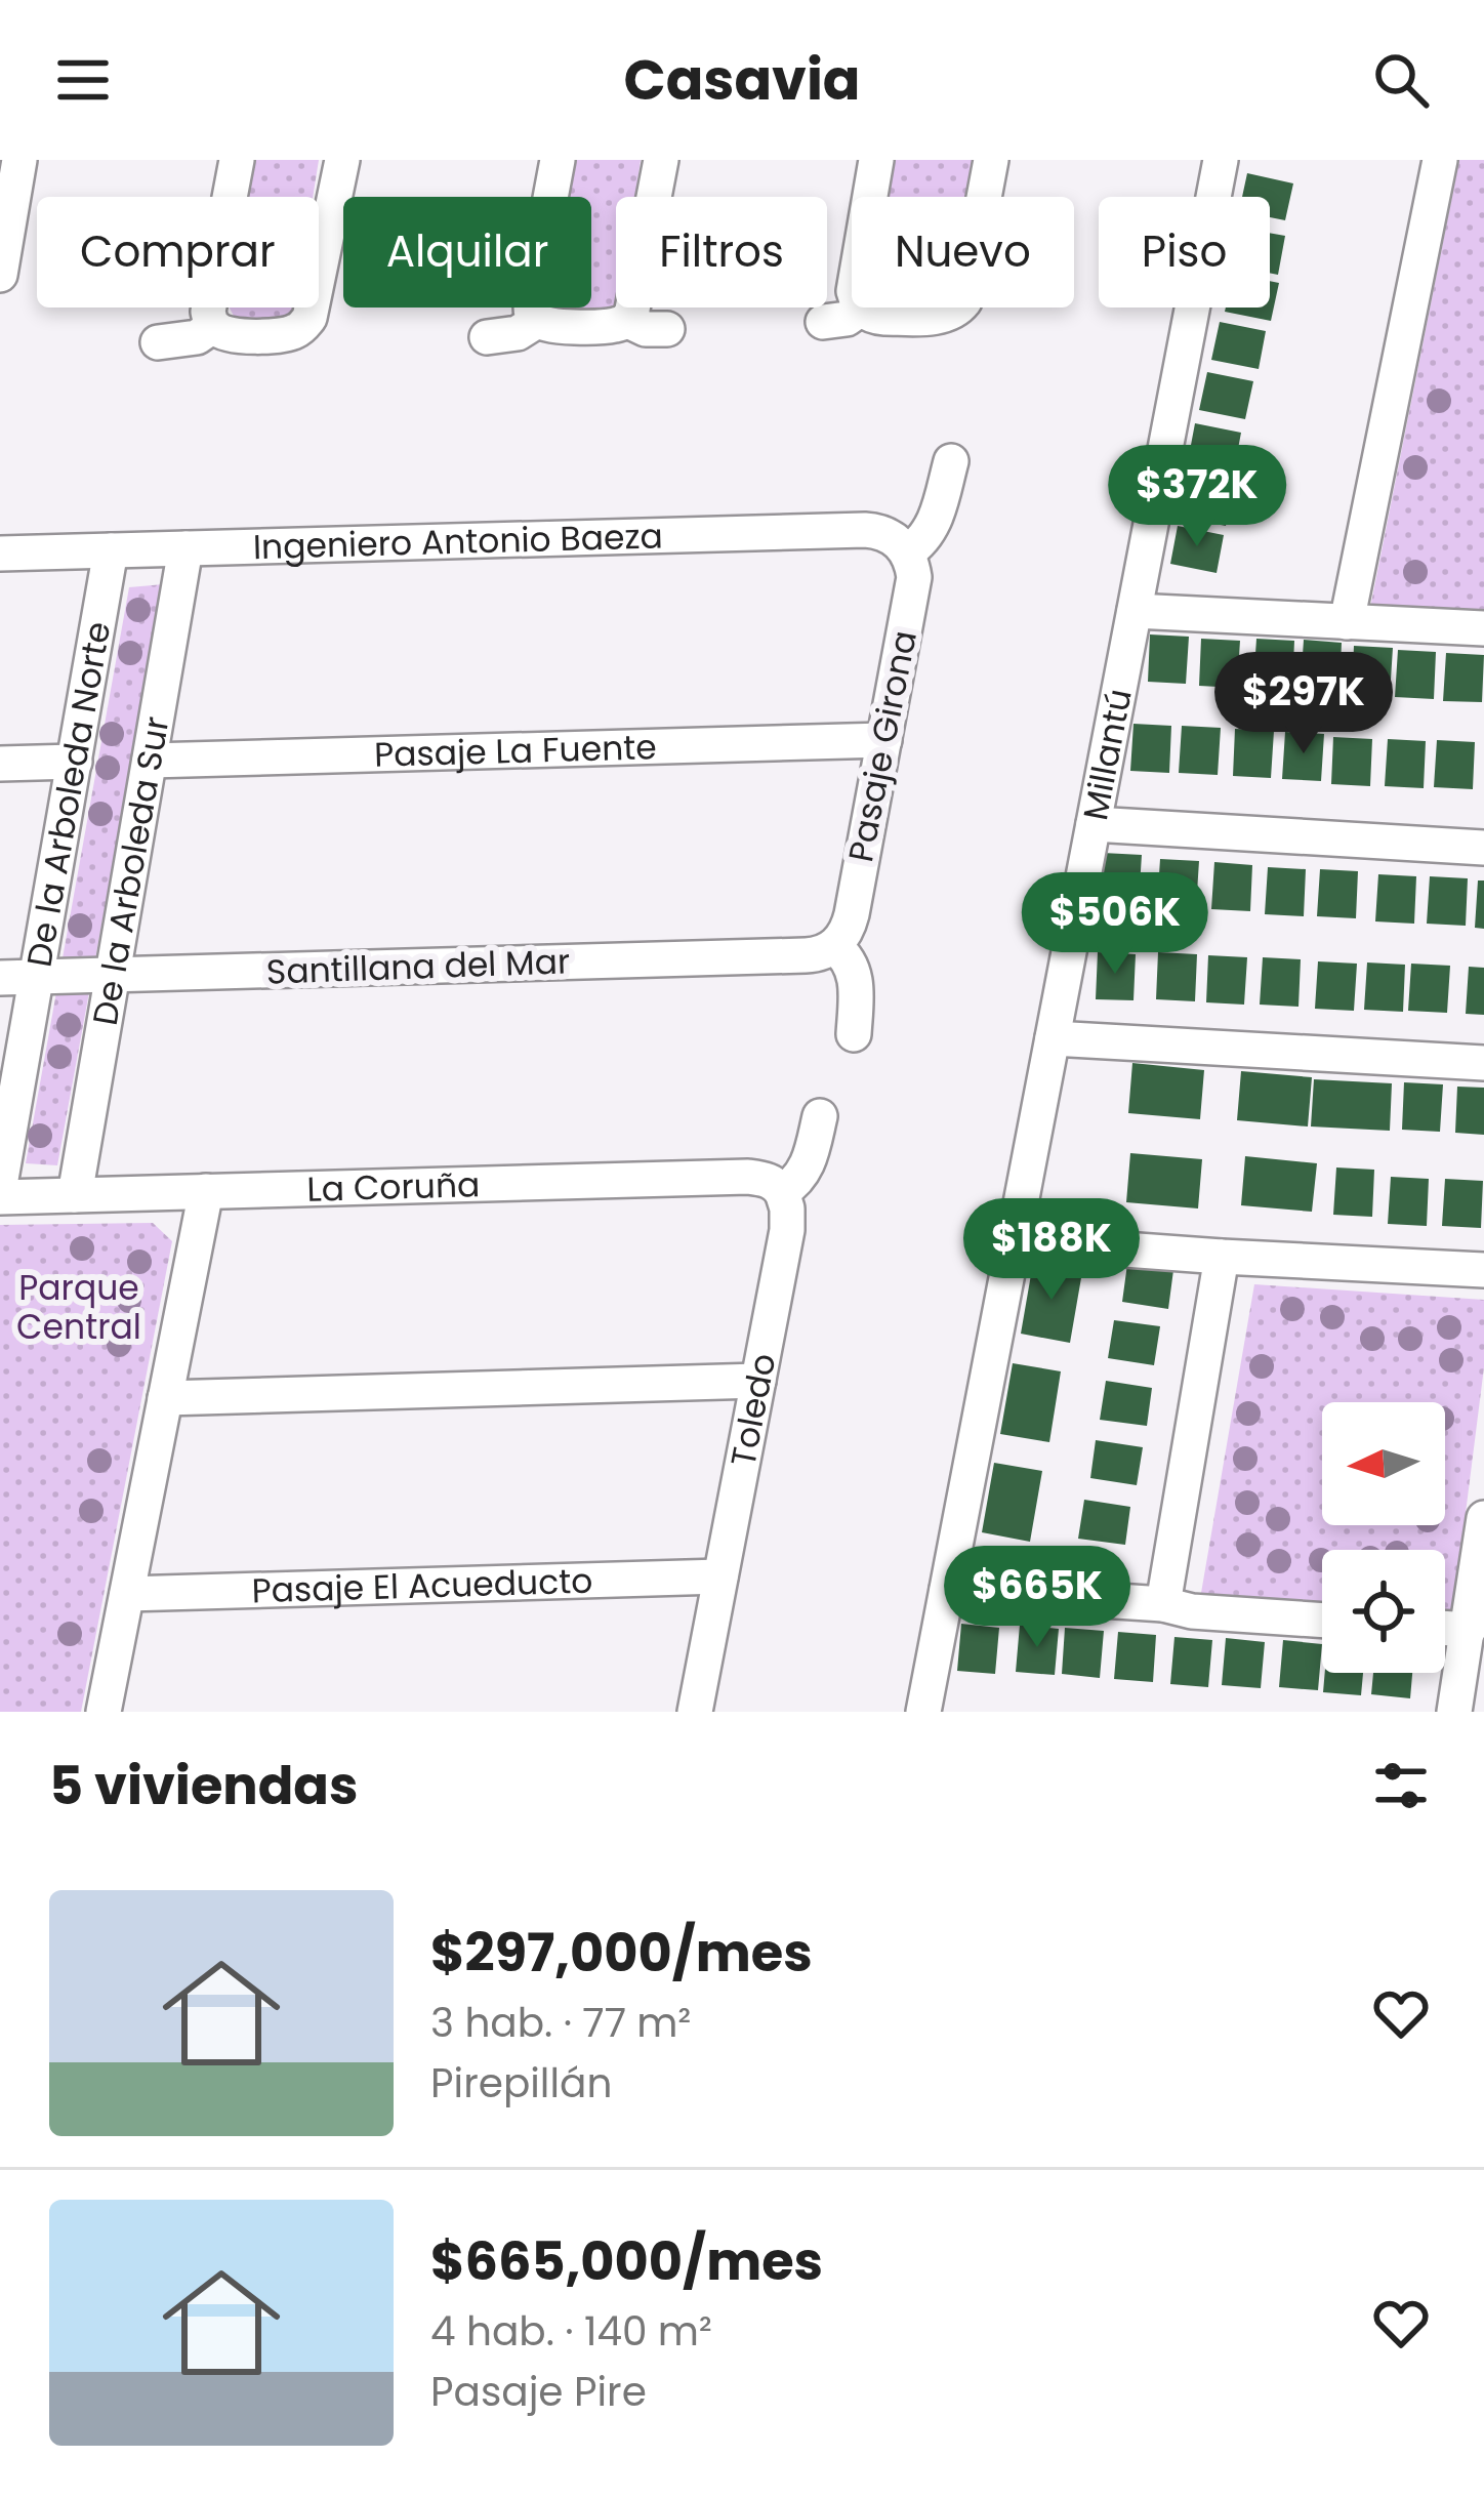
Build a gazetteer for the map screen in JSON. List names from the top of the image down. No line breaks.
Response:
{"streets":{"street":["Ingeniero Antonio Baeza","Pasaje Girona","Pasaje La Fuente","Millantú","De la Arboleda Norte","De la Arboleda Sur","Santillana del Mar","La Coruña","Toledo","Pasaje El Acueducto"]},"crossings":[["Ingeniero Antonio Baeza","Pasaje Girona"],["Ingeniero Antonio Baeza","De la Arboleda Norte"],["Ingeniero Antonio Baeza","De la Arboleda Sur"],["Pasaje Girona","Pasaje La Fuente"],["Pasaje Girona","Santillana del Mar"],["Pasaje La Fuente","De la Arboleda Sur"],["De la Arboleda Norte","Santillana del Mar"],["De la Arboleda Sur","Santillana del Mar"],["De la Arboleda Sur","La Coruña"],["La Coruña","Toledo"],["Toledo","Pasaje El Acueducto"]],"parks":["Parque Central"],"north":"left","page":{"header":"Casavia","chip":["Comprar","Alquilar","Filtros","Nuevo","Piso"],"price":["$372K","$297K","$506K","$188K","$665K"],"heading":"5 viviendas","list":[{"name":"$297,000/mes","note":"3 hab. · 77 m² · Pirepillán"},{"name":"$665,000/mes","note":"4 hab. · 140 m² · Pasaje Pire"}]}}
